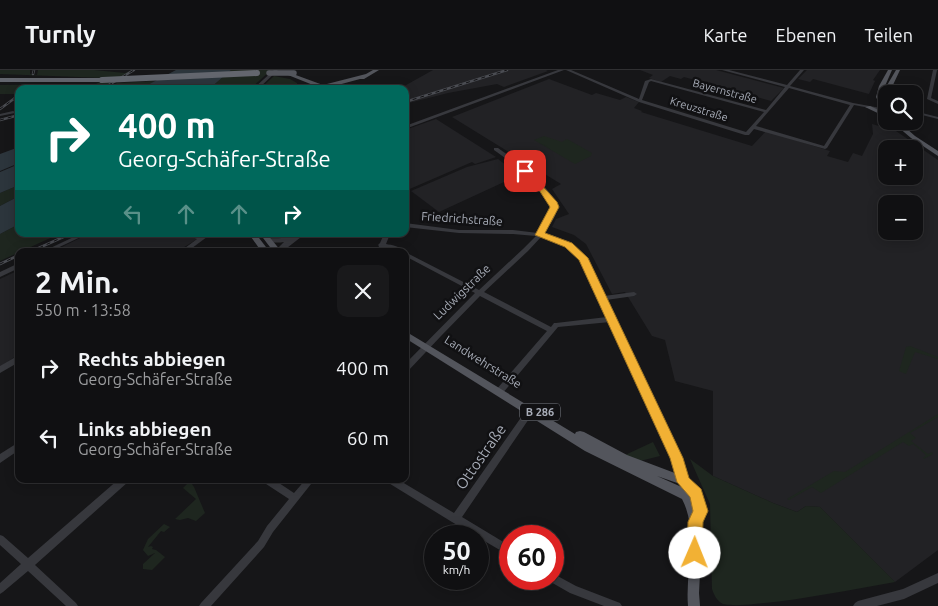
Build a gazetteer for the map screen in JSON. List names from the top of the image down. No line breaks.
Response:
{"streets":{"main road":["Landwehrstraße","B 286"],"street":["Bayernstraße","Kreuzstraße","Friedrichstraße","Ludwigstraße","Ottostraße"]},"crossings":[["Bayernstraße","Kreuzstraße"],["Friedrichstraße","Ludwigstraße"],["Friedrichstraße","Landwehrstraße"],["Ludwigstraße","Landwehrstraße"],["Landwehrstraße","Ottostraße"]],"page":{"header":"Turnly","nav":["Karte","Ebenen","Teilen"],"map_buttons":["+","−"],"turn":["400 m","Georg-Schäfer-Straße"],"heading":["2 Min.","550 m · 13:58"],"list":[{"name":"Rechts abbiegen","note":"Georg-Schäfer-Straße","value":"400 m"},{"name":"Links abbiegen","note":"Georg-Schäfer-Straße","value":"60 m"}],"speed":"50 km/h","limit":"60"}}
